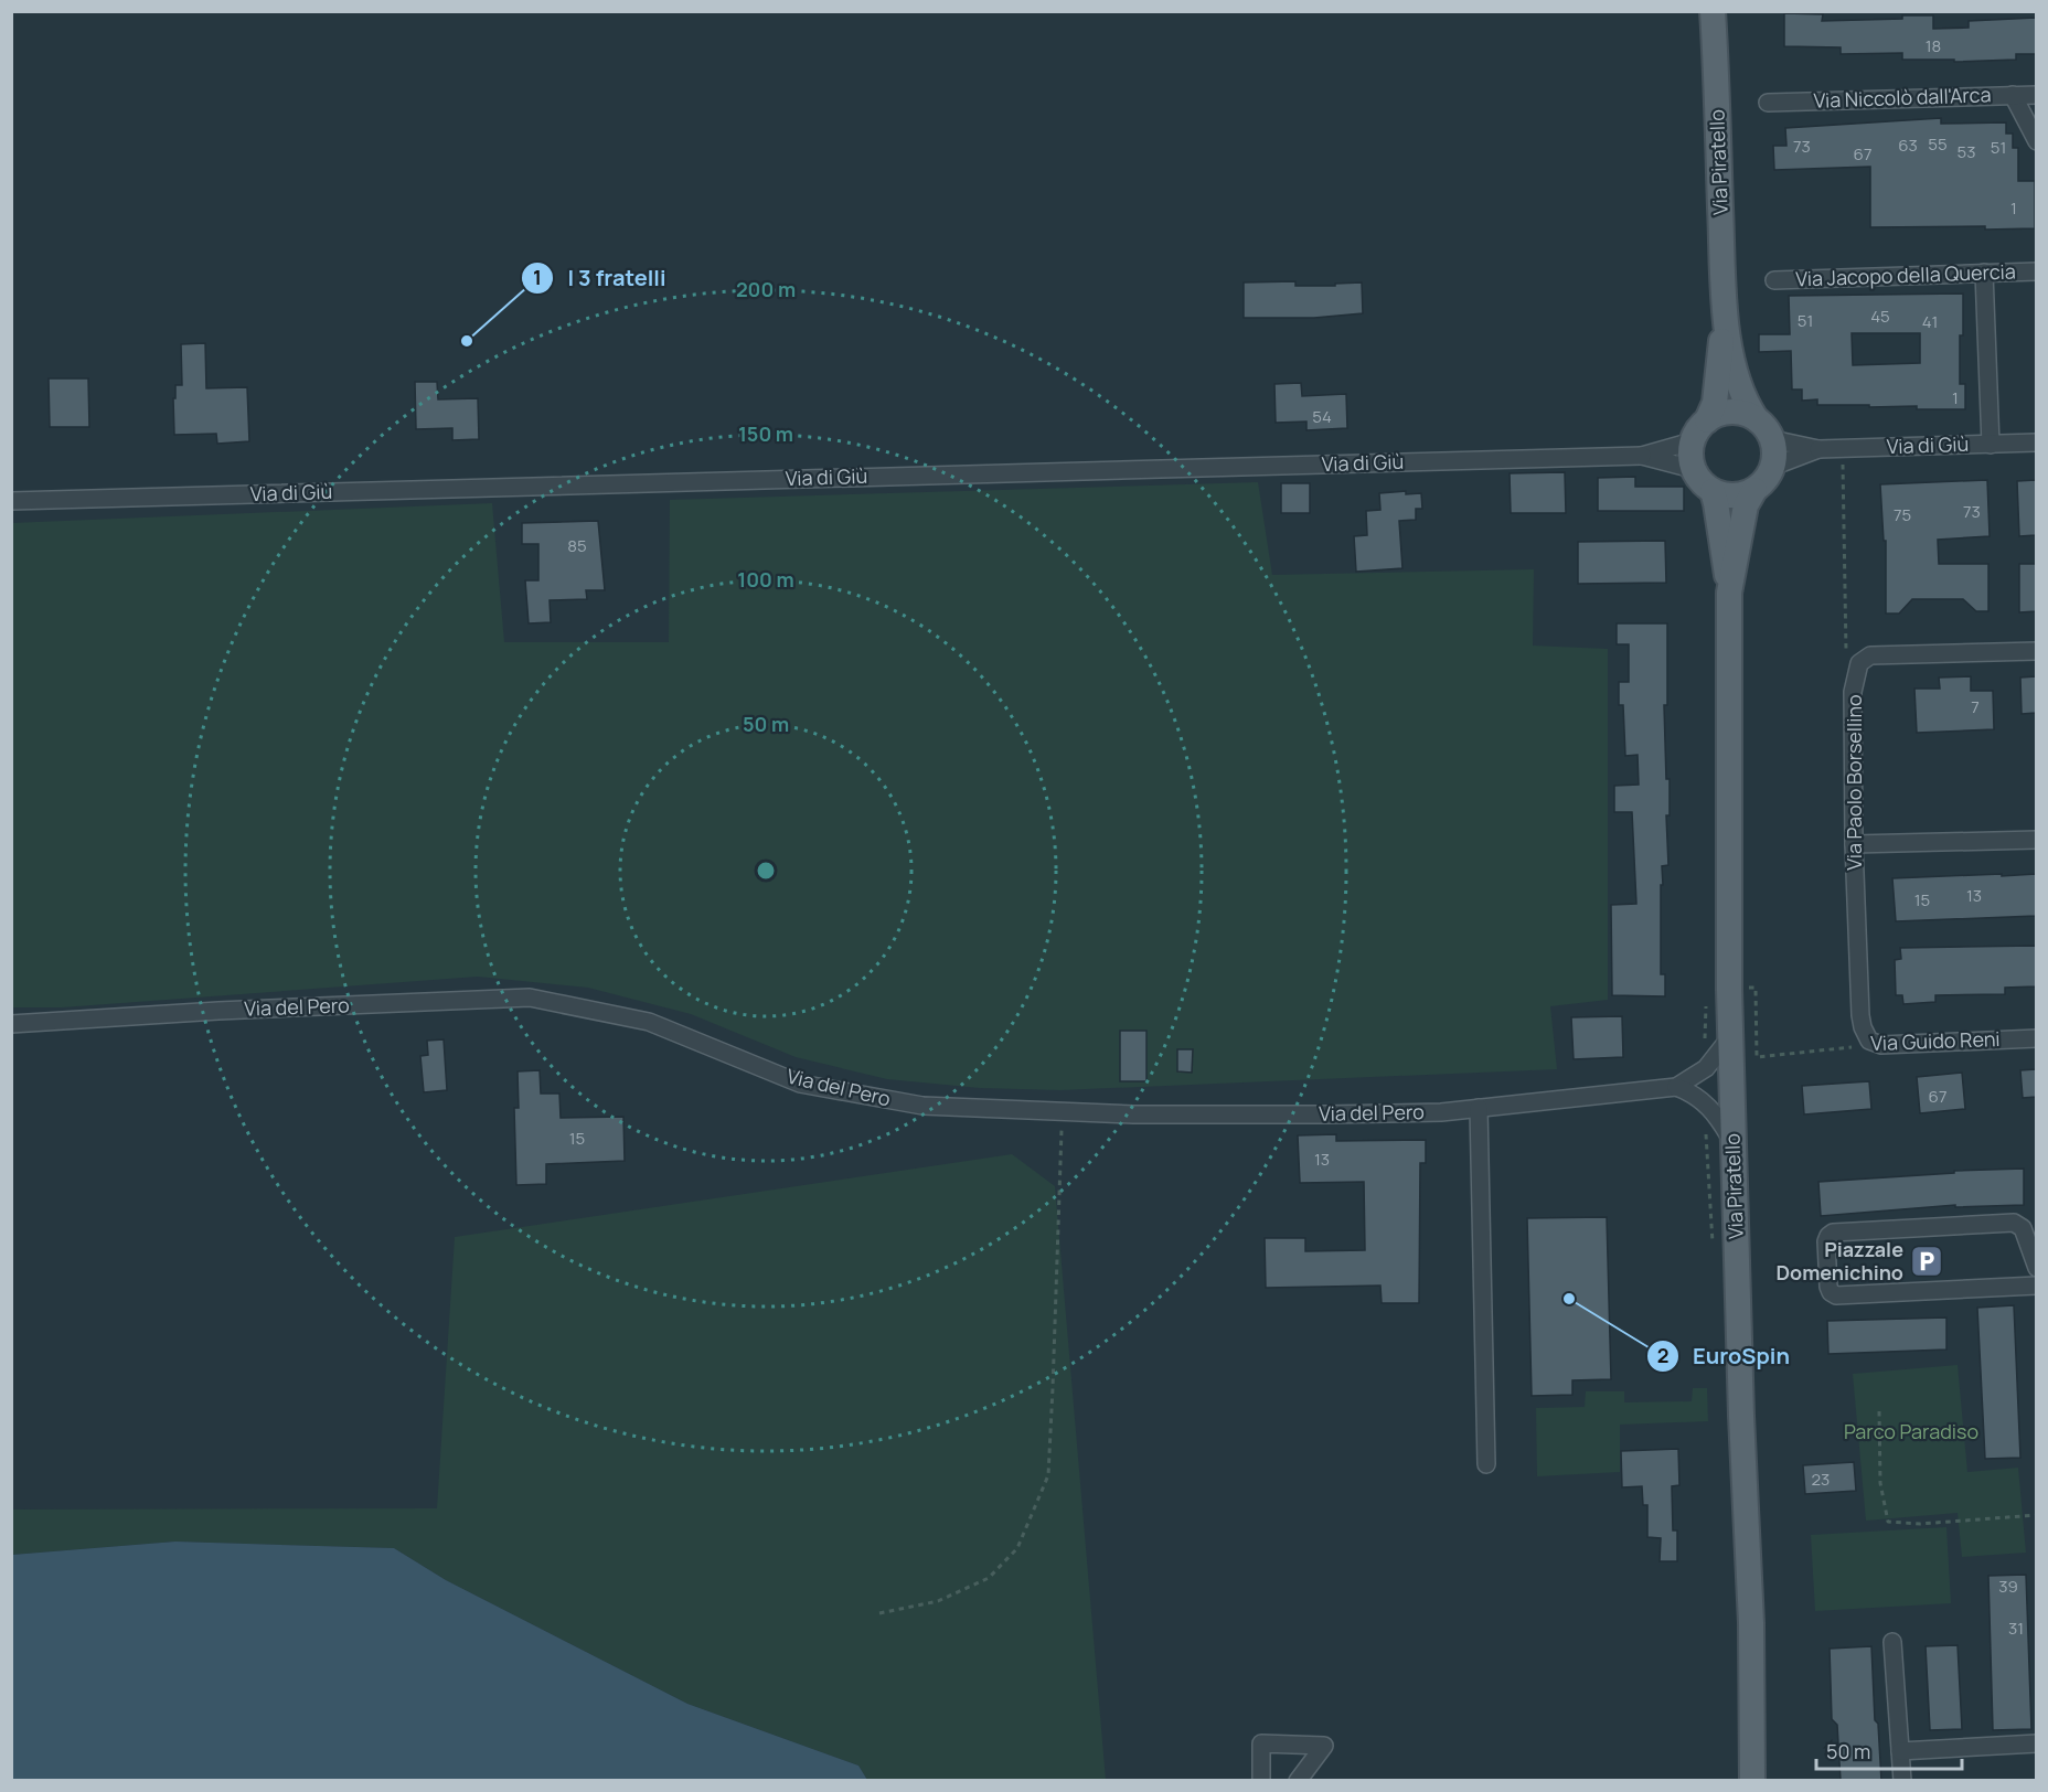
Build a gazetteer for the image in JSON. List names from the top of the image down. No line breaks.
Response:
{"streets":{"main road":["Via Piratello"],"street":["Via Niccolò dall'Arca","Via Jacopo della Quercia","Via di Giù","Via Paolo Borsellino","Via del Pero","Via Guido Reni"]},"crossings":[["Via Piratello","Via di Giù"],["Via Piratello","Via del Pero"],["Via Piratello","Via Guido Reni"],["Via Paolo Borsellino","Via Guido Reni"]],"parks":["Parco Paradiso"],"places":{"other":["I 3 fratelli","EuroSpin"],"parking":["Piazzale Domenichino"]},"house_numbers":["18","55","63","73","51","53","67","1","45","51","41","1","54","73","75","85","7","13","15","67","15","13","23","39","31"],"scale_bar":"50 m","rings":["200 m","150 m","100 m","50 m"]}
